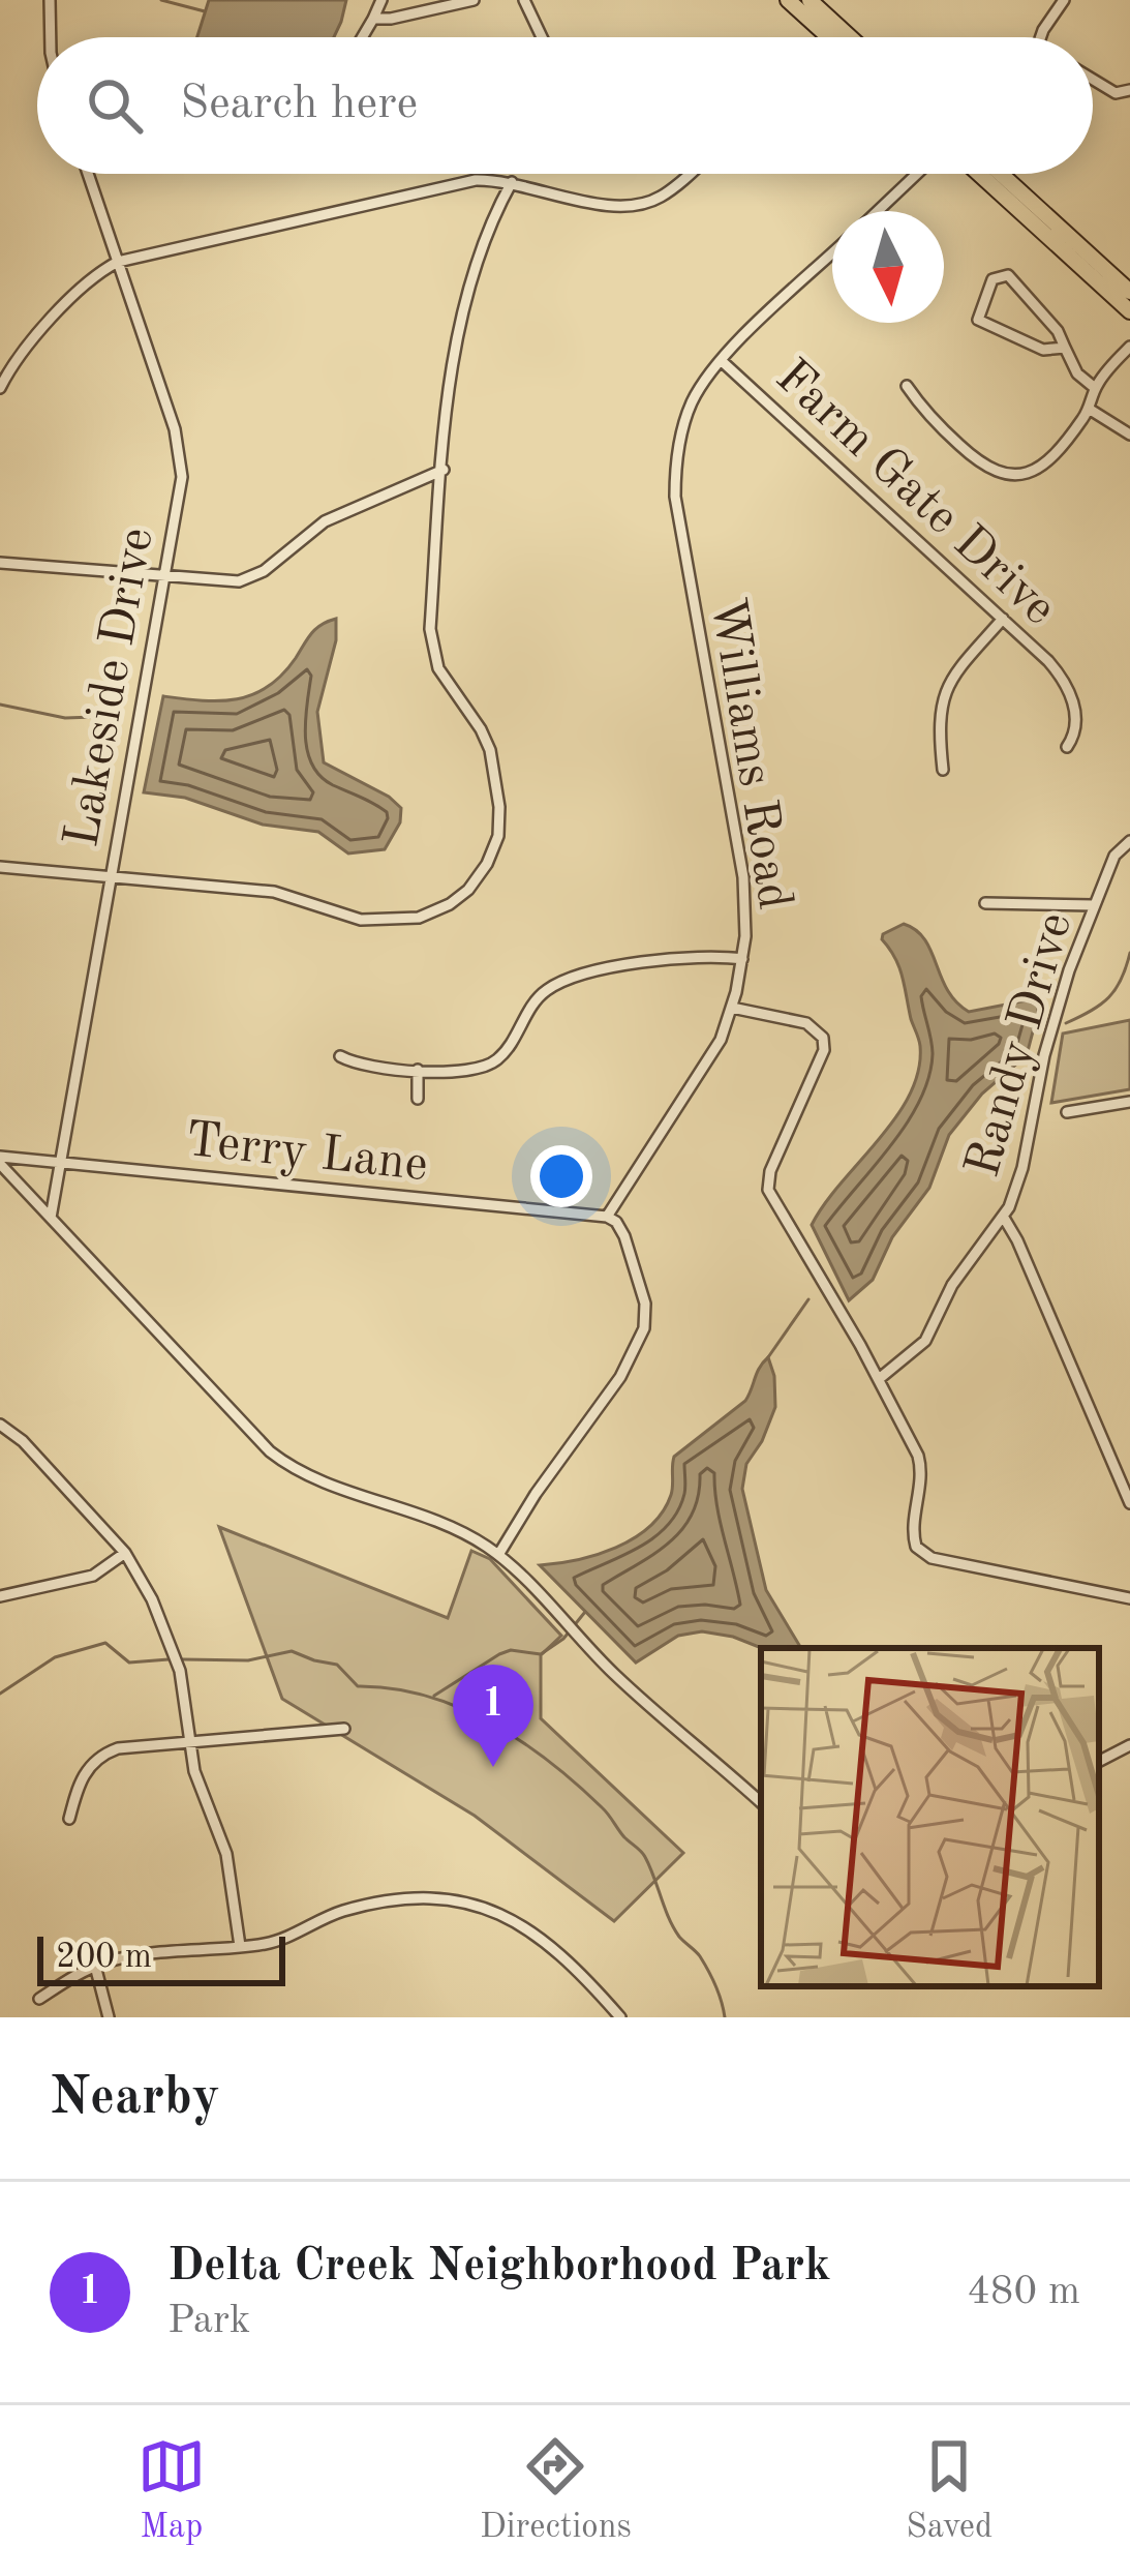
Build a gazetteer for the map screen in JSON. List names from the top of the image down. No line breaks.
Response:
{"streets":{"street":["Farm Gate Drive","Lakeside Drive","Williams Road","Randy Drive","Terry Lane"]},"crossings":[["Farm Gate Drive","Williams Road"],["Williams Road","Terry Lane"]],"scale_bar":"200 m","north":"bottom","page":{"search":"Search here","pins":"1","scale":"200 m","heading":"Nearby","list":[{"mark":"1","name":"Delta Creek Neighborhood Park","note":"Park","value":"480 m"}],"nav":["Map","Directions","Saved"]}}
